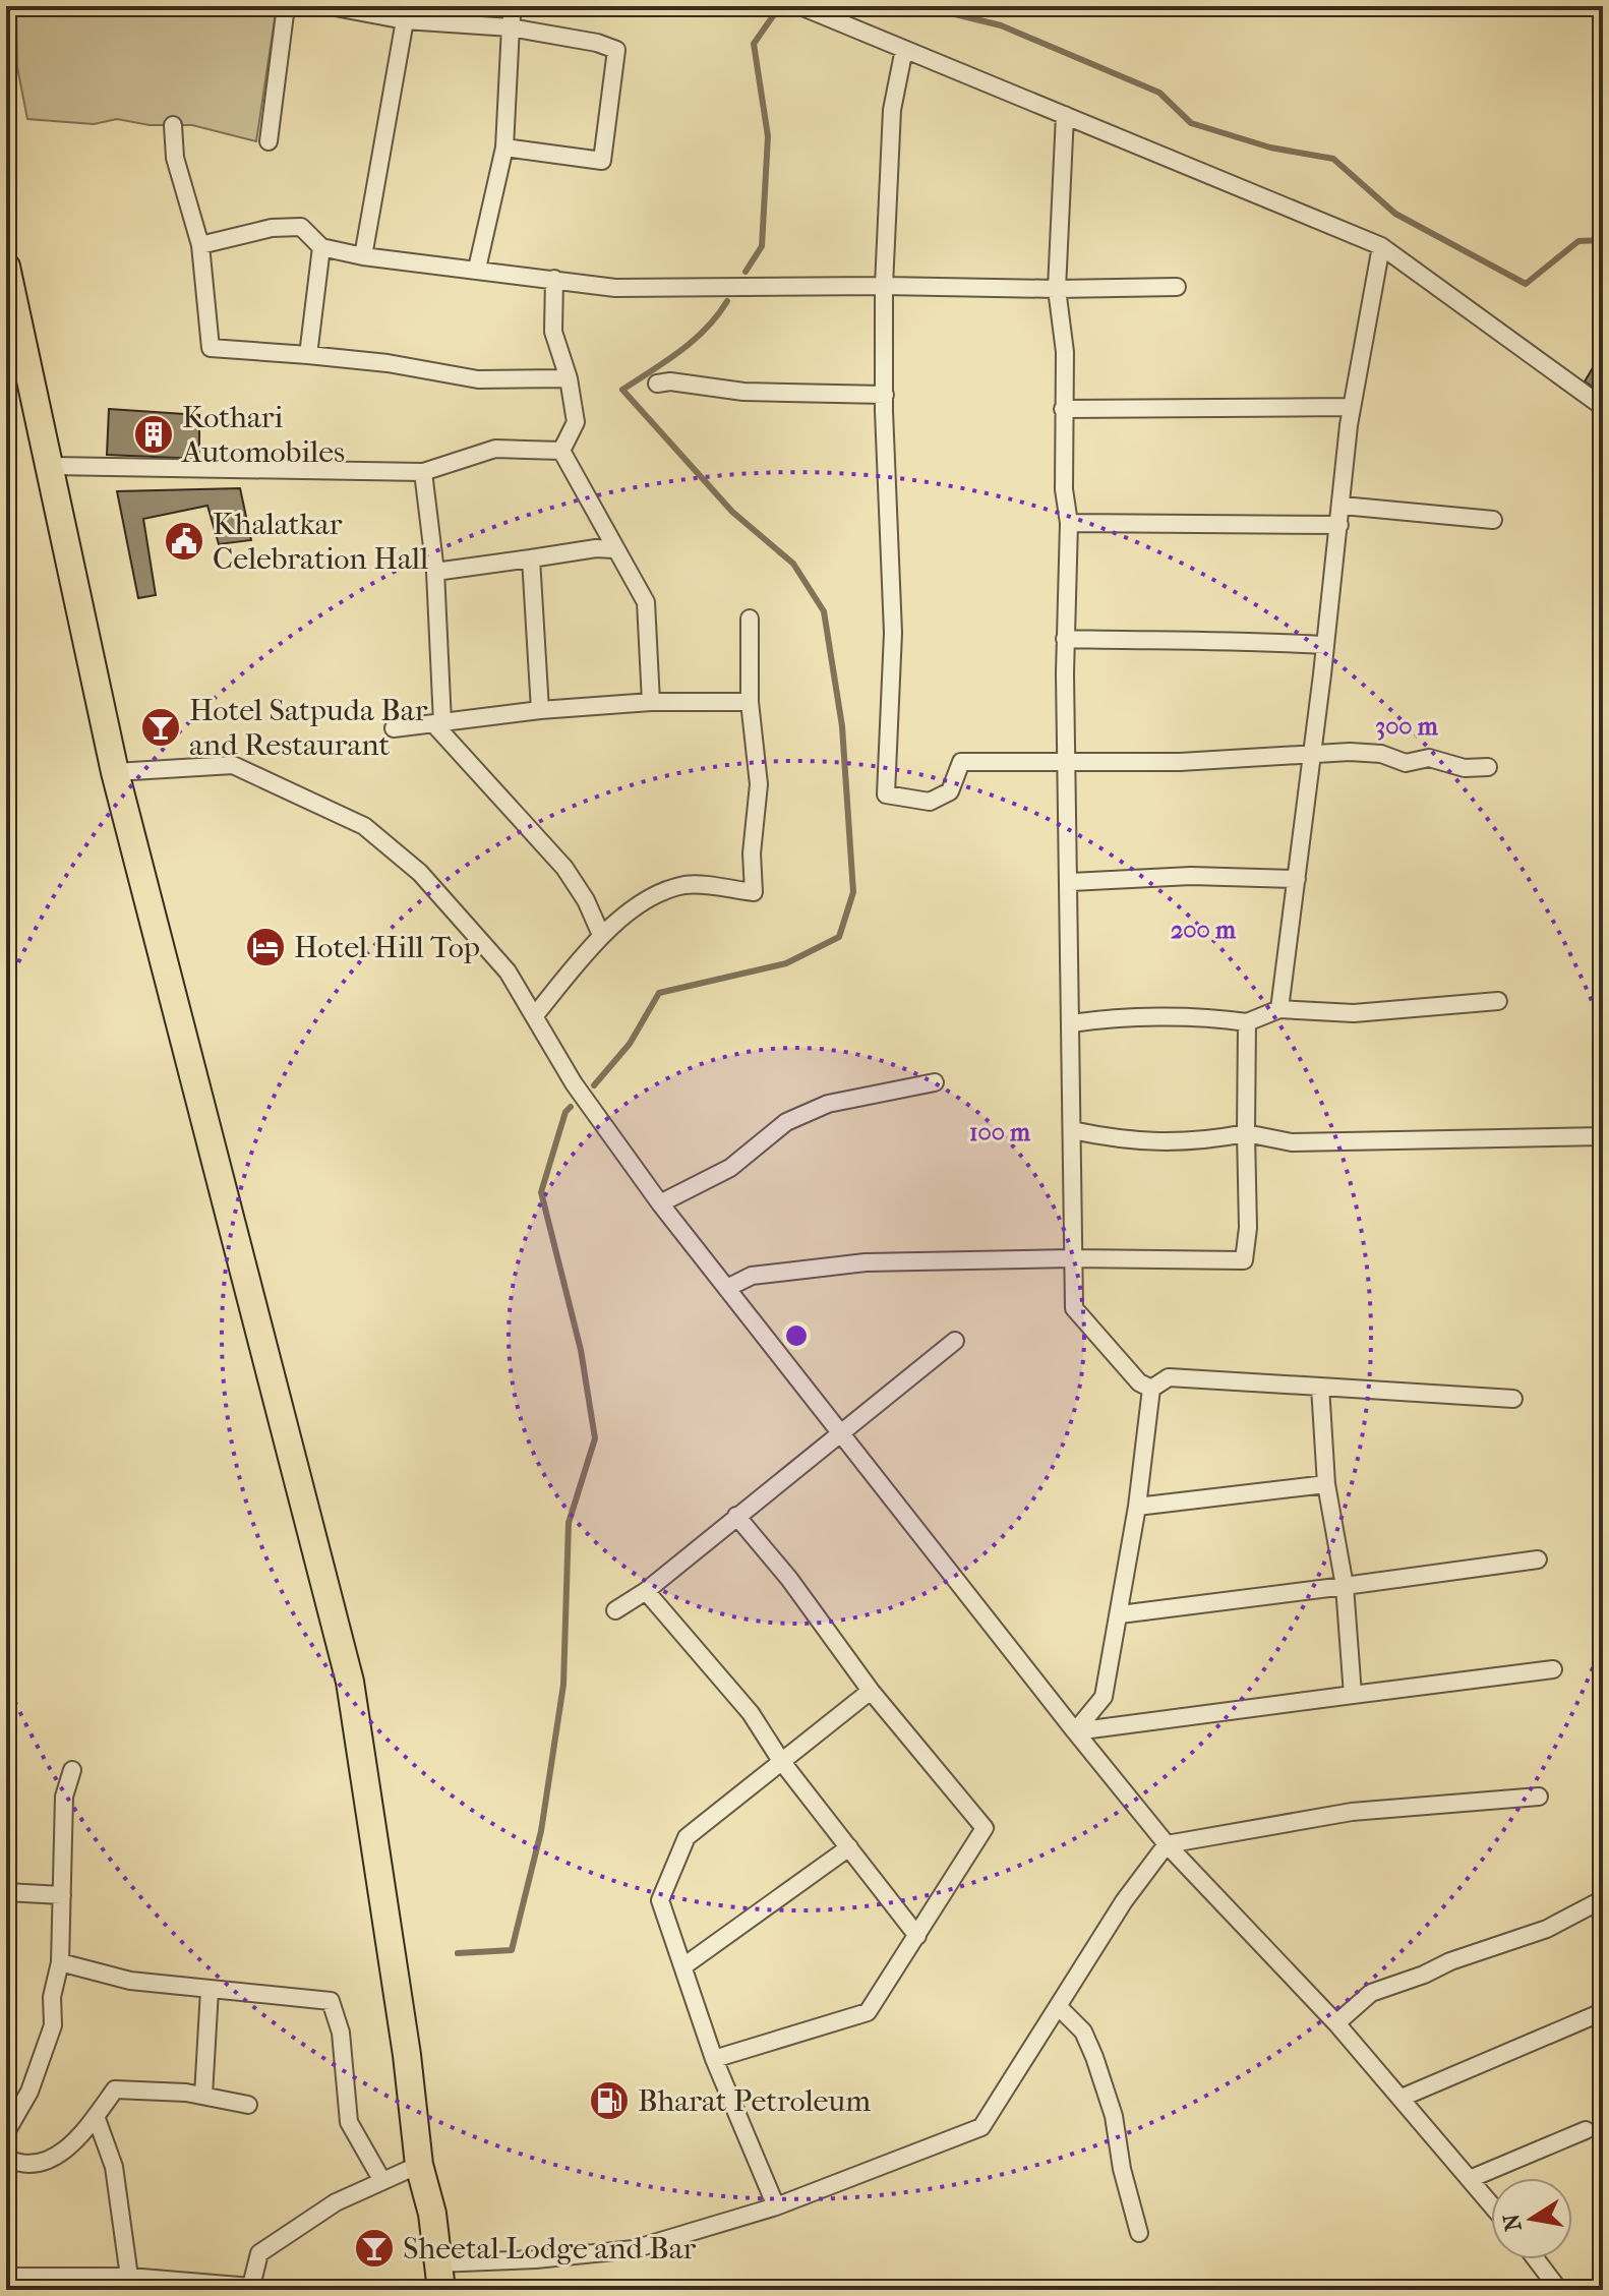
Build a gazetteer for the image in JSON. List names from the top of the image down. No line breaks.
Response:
{"places":{"building":["Kothari Automobiles"],"public building":["Khalatkar Celebration Hall"],"bar":["Hotel Satpuda Bar and Restaurant","Sheetal Lodge and Bar"],"hotel":["Hotel Hill Top"],"fuel station":["Bharat Petroleum"]},"north":"left","rings":["300 m","200 m","100 m"]}
